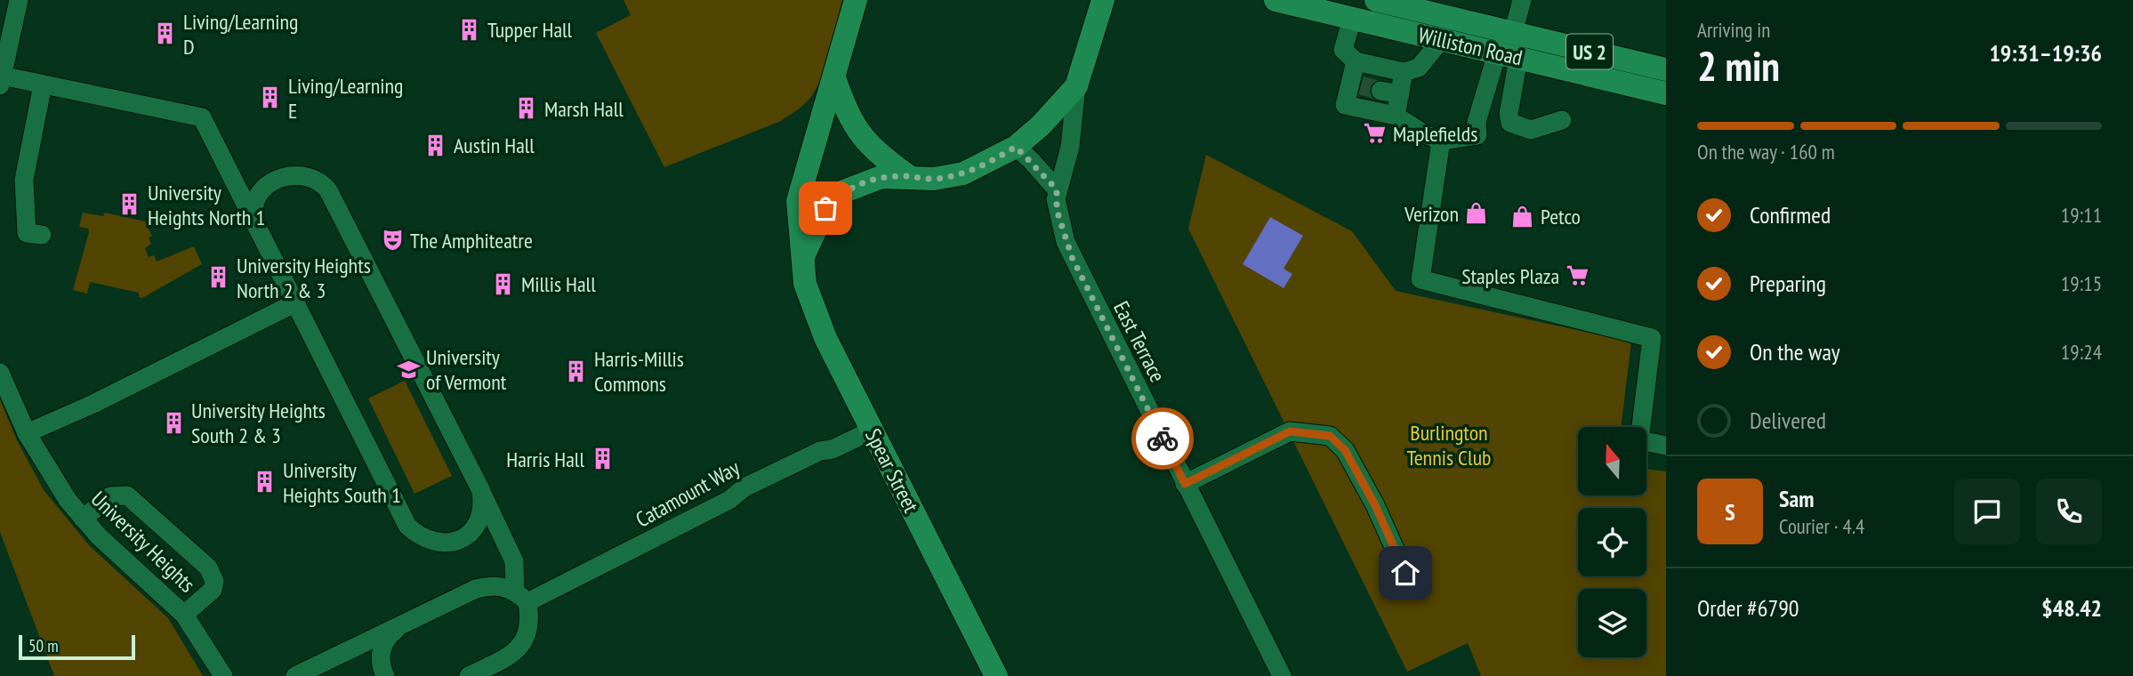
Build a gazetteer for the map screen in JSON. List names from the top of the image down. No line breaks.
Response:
{"streets":{"main road":["Williston Road","US 2","Spear Street"],"street":["East Terrace","Catamount Way","University Heights"]},"crossings":[["Spear Street","Catamount Way"]],"parks":["Burlington Tennis Club"],"places":{"building":["Tupper Hall","Living/Learning D","Living/Learning E","Marsh Hall","Austin Hall","University Heights North 1","University Heights North 2 & 3","Millis Hall","Harris-Millis Commons","University Heights South 2 & 3","Harris Hall","University Heights South 1"],"supermarket":["Maplefields","Staples Plaza"],"shop":["Verizon","Petco"],"theatre":["The Amphiteatre"],"school or university":["University of Vermont"]},"scale_bar":"50 m","north":"top","page":{"heading":["2 min","Arriving in","19:31–19:36"],"panel":["Sam","Courier · 4.4","Order #6790","$48.42"],"bar":"On the way · 160 m","list":[["Confirmed","19:11"],["Preparing","19:15"],["On the way","19:24"],"Delivered"],"round":"S","scale":"50 m"}}
